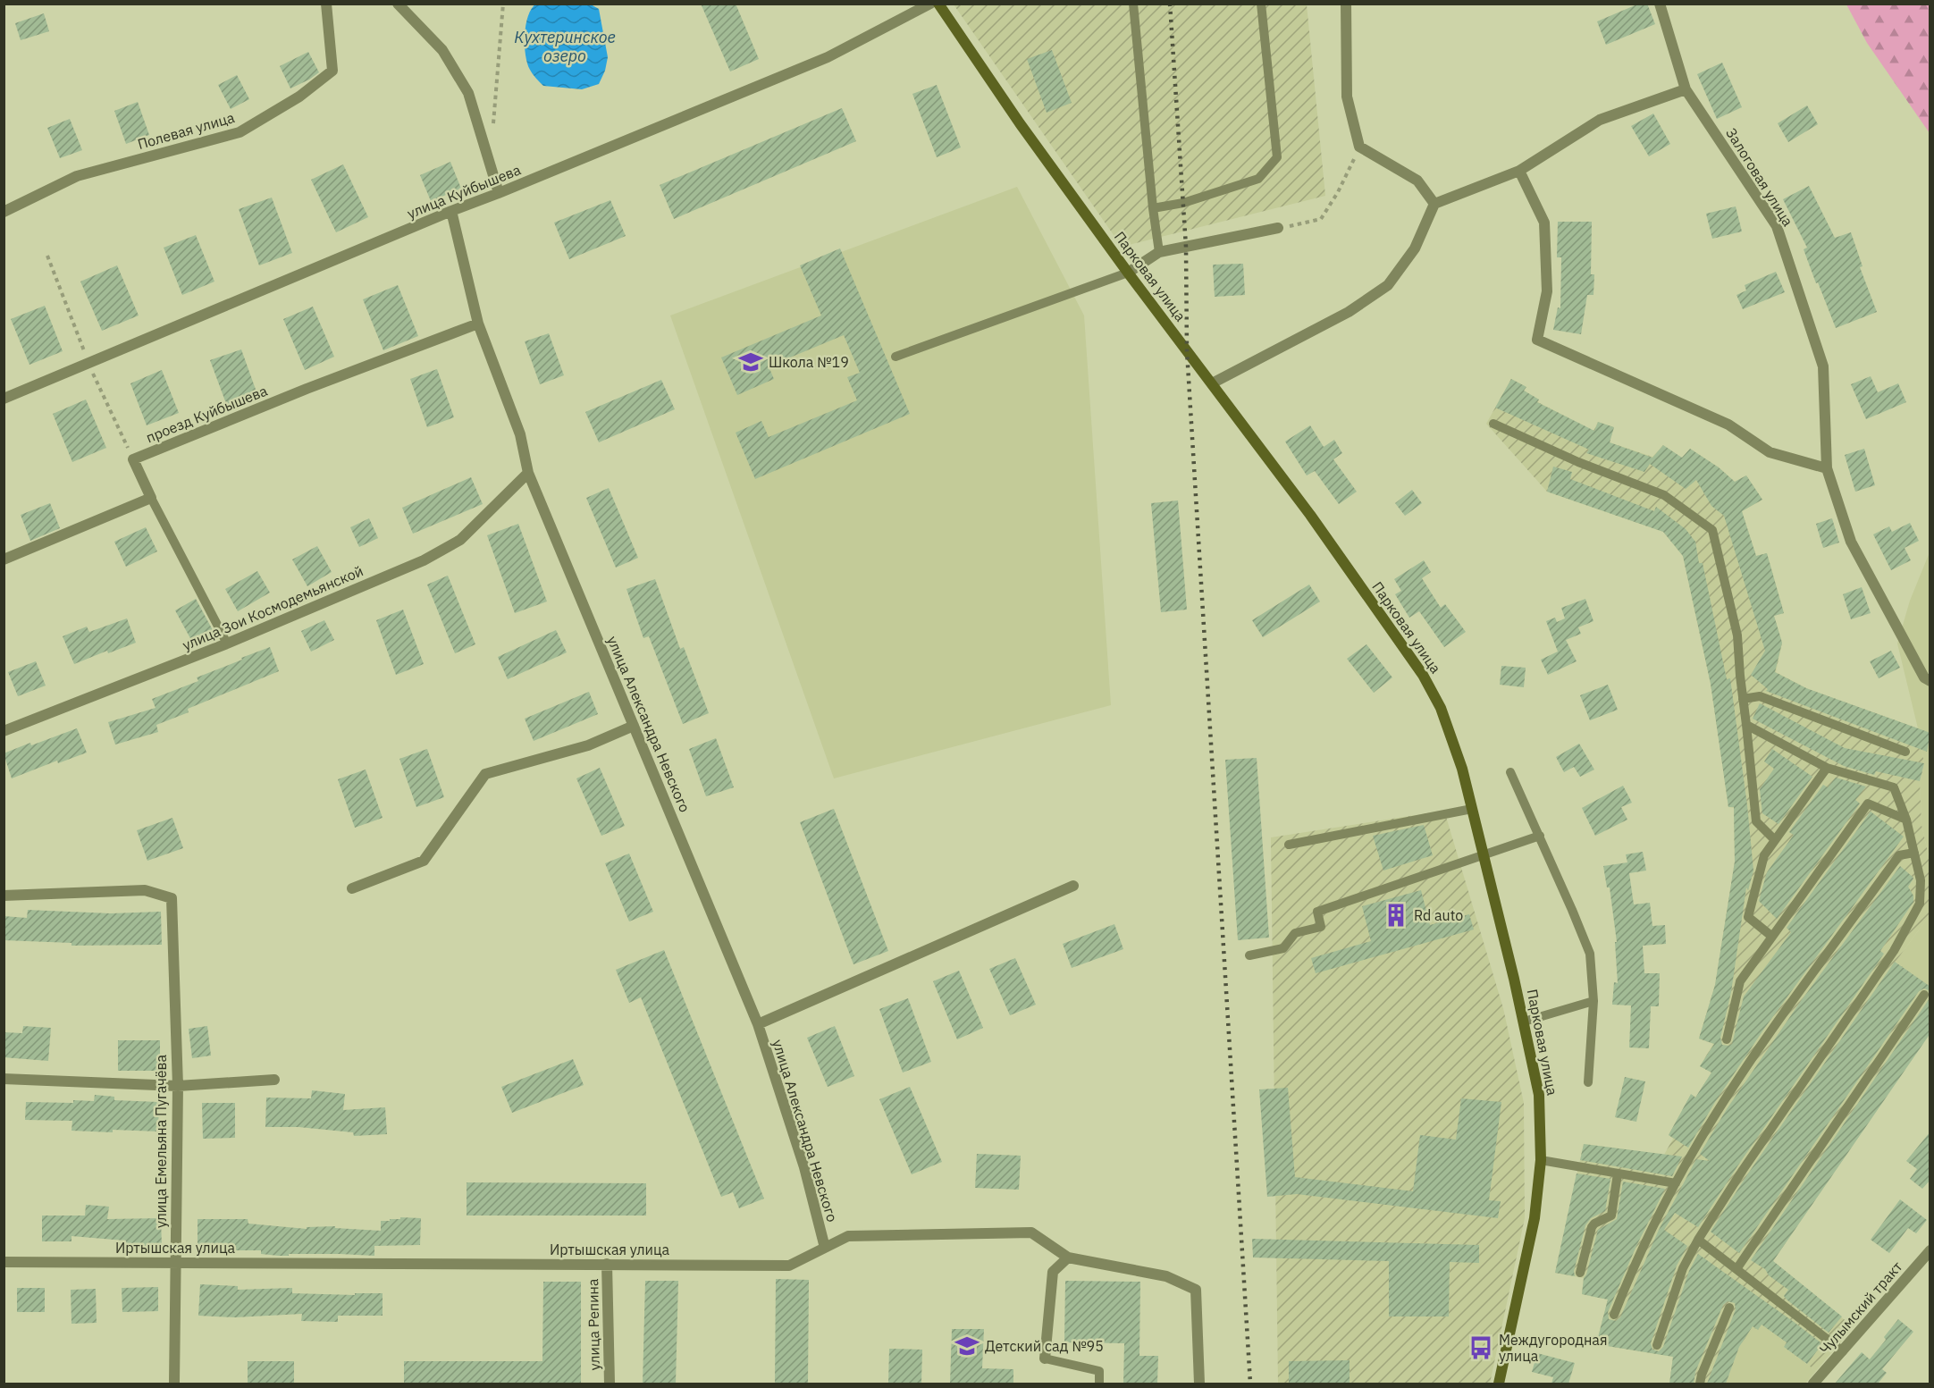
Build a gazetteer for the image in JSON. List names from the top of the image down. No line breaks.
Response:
{"streets":{"street":["Полевая улица","Залоговая улица","улица Куйбышева","Парковая улица","проезд Куйбышева","улица Зои Космодемьянской","улица Александра Невского","улица Емельяна Пугачёва","Иртышская улица","Чулымский тракт","улица Репина"]},"crossings":[["улица Куйбышева","улица Александра Невского"],["проезд Куйбышева","улица Александра Невского"],["улица Зои Космодемьянской","улица Александра Невского"],["улица Александра Невского","Иртышская улица"],["улица Емельяна Пугачёва","Иртышская улица"],["Иртышская улица","улица Репина"]],"water":["Кухтеринское озеро"],"places":{"school or university":["Школа №19","Детский сад №95"],"building":["Rd auto"],"bus stop":["Междугородная улица"]}}
